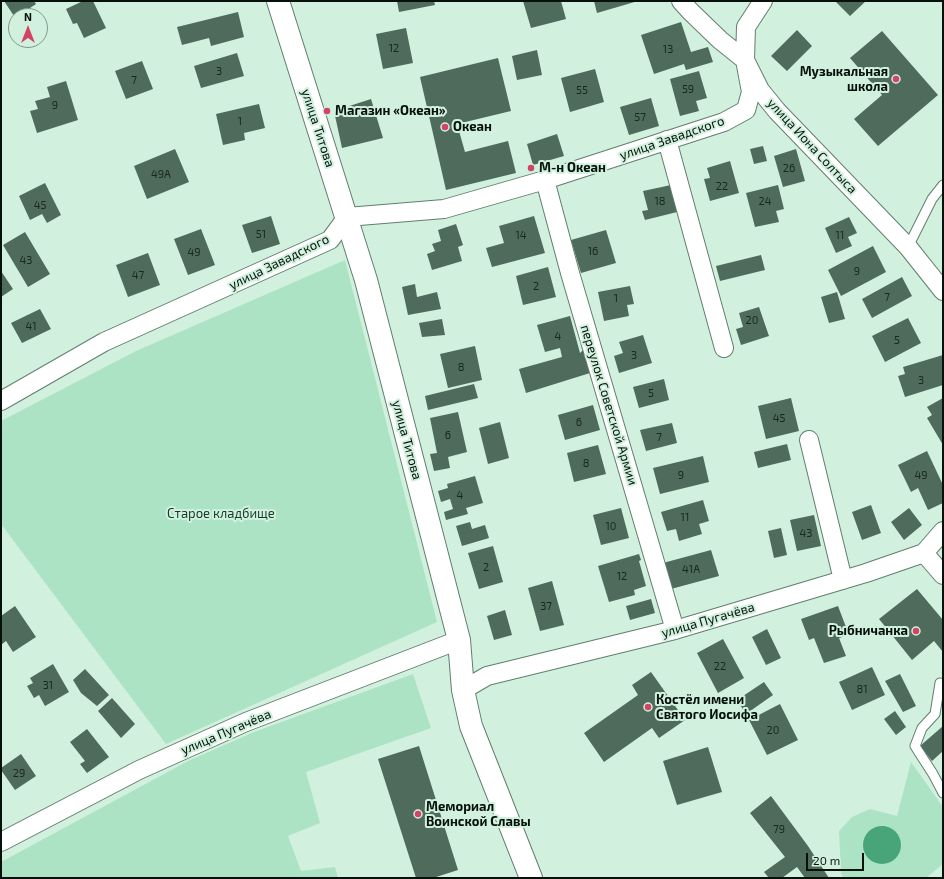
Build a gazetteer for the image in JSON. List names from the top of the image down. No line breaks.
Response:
{"streets":{"street":["улица Титова","улица Завадского","улица Иона Солтыса","переулок Советской Армии","улица Пугачёва"]},"crossings":[["улица Титова","улица Завадского"],["улица Титова","улица Пугачёва"],["улица Завадского","переулок Советской Армии"],["переулок Советской Армии","улица Пугачёва"]],"parks":["Старое кладбище"],"places":["Музыкальная школа","Магазин «Океан»","Океан","М-н Океан","Рыбничанка","Костёл имени Святого Иосифа","Мемориал Воинской Славы"],"house_numbers":["12","13","3","7","59","55","9","57","1","26","49А","22","18","24","45","51","14","11","16","49","43","9","47","2","7","1","20","41","4","5","3","8","3","5","45","6","6","7","8","9","49","4","11","10","43","2","41А","12","37","22","31","81","20","29","79"],"scale_bar":"20 m","north":"top"}
